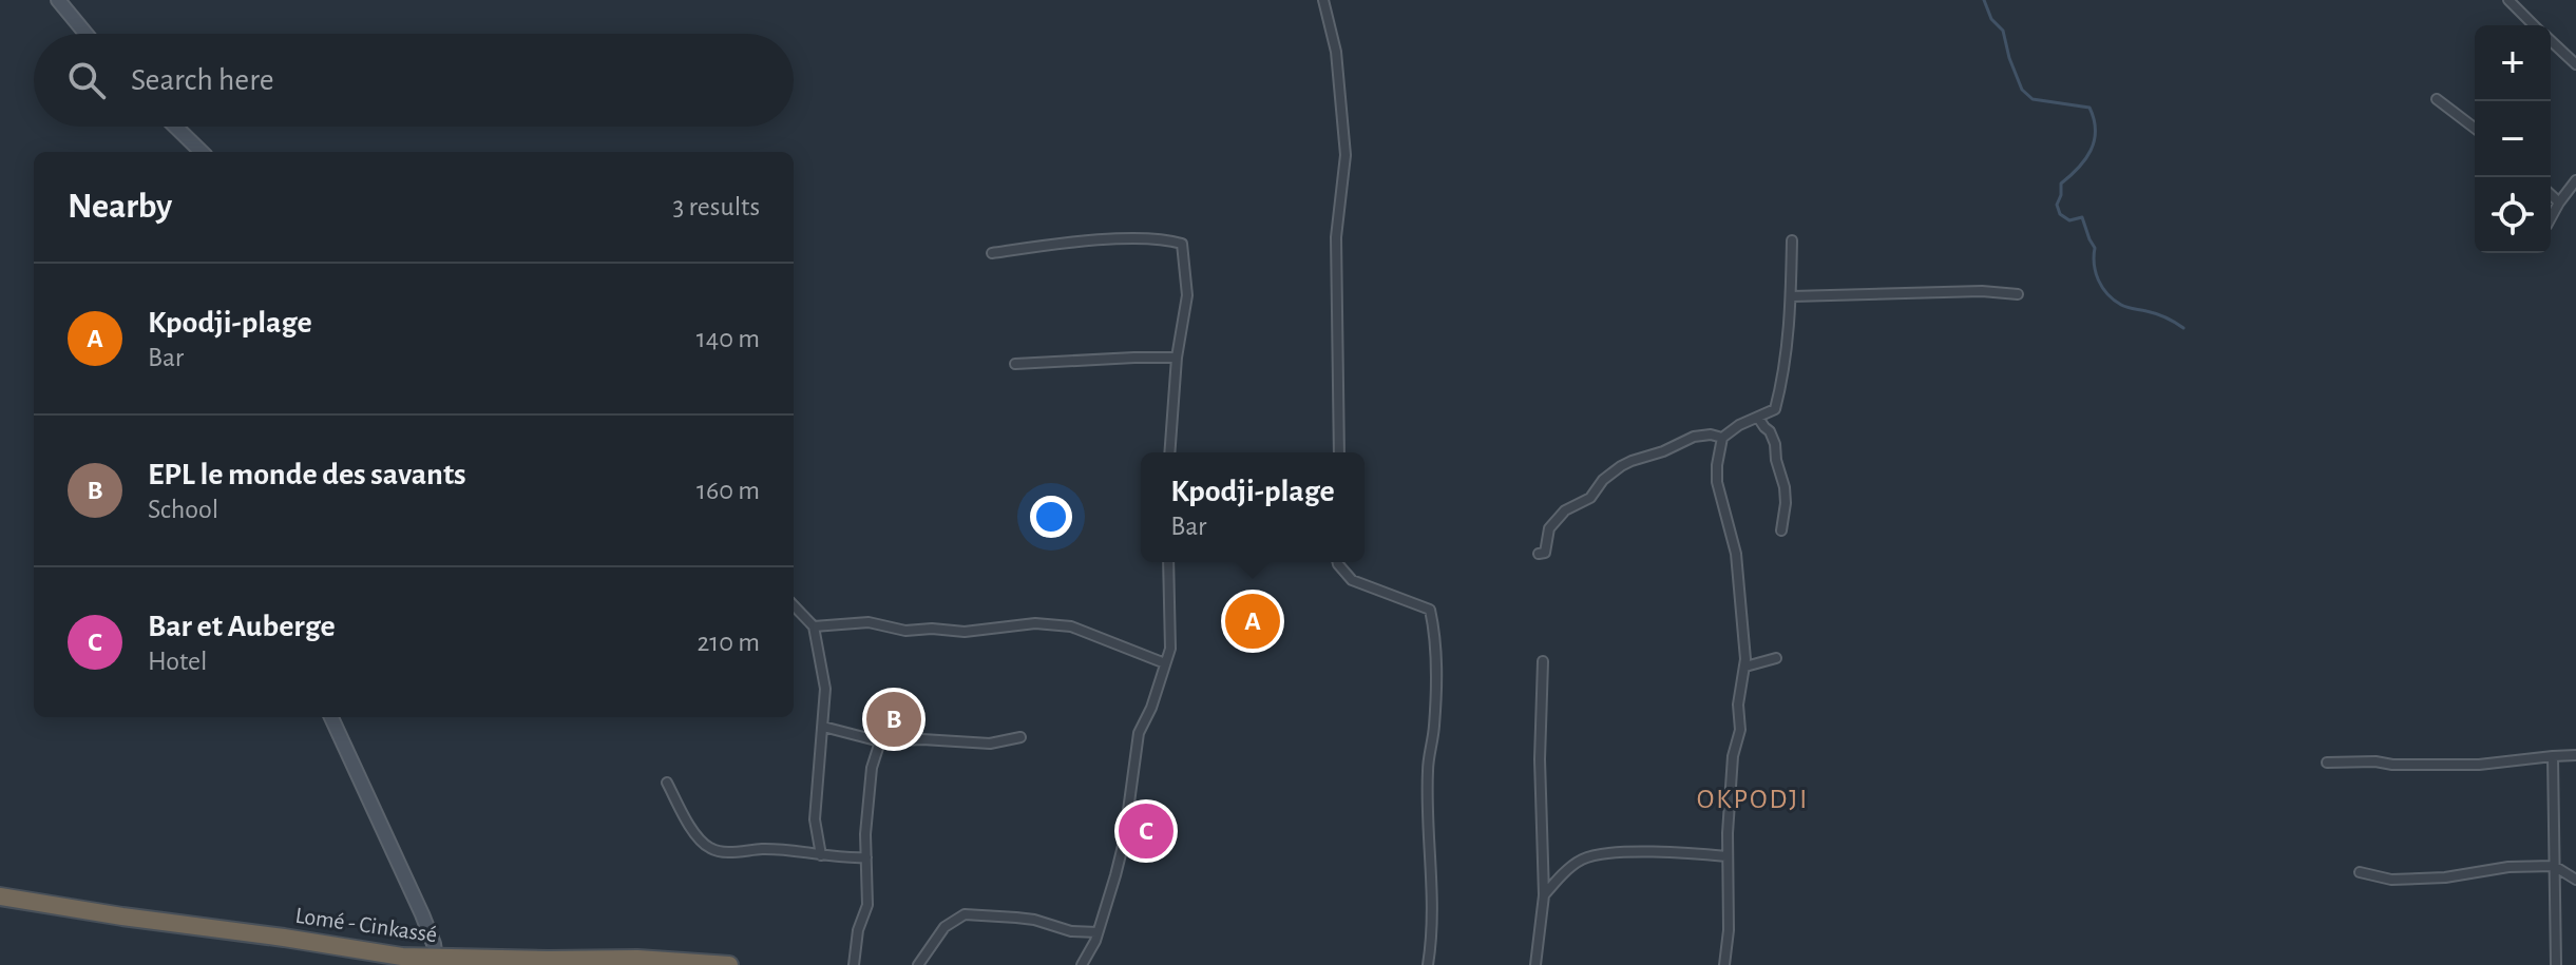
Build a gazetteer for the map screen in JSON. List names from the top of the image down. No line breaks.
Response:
{"streets":{"highway":["Lomé - Cinkassé"]},"districts":["OKPODJI"],"page":{"map_buttons":["+","−"],"search":"Search here","heading":["Nearby","3 results"],"list":[{"mark":"A","name":"Kpodji-plage","note":"Bar","value":"140 m"},{"mark":"B","name":"EPL le monde des savants","note":"School","value":"160 m"},{"mark":"C","name":"Bar et Auberge","note":"Hotel","value":"210 m"}],"popup":["Kpodji-plage","Bar"],"pins":["A","B","C"]}}
